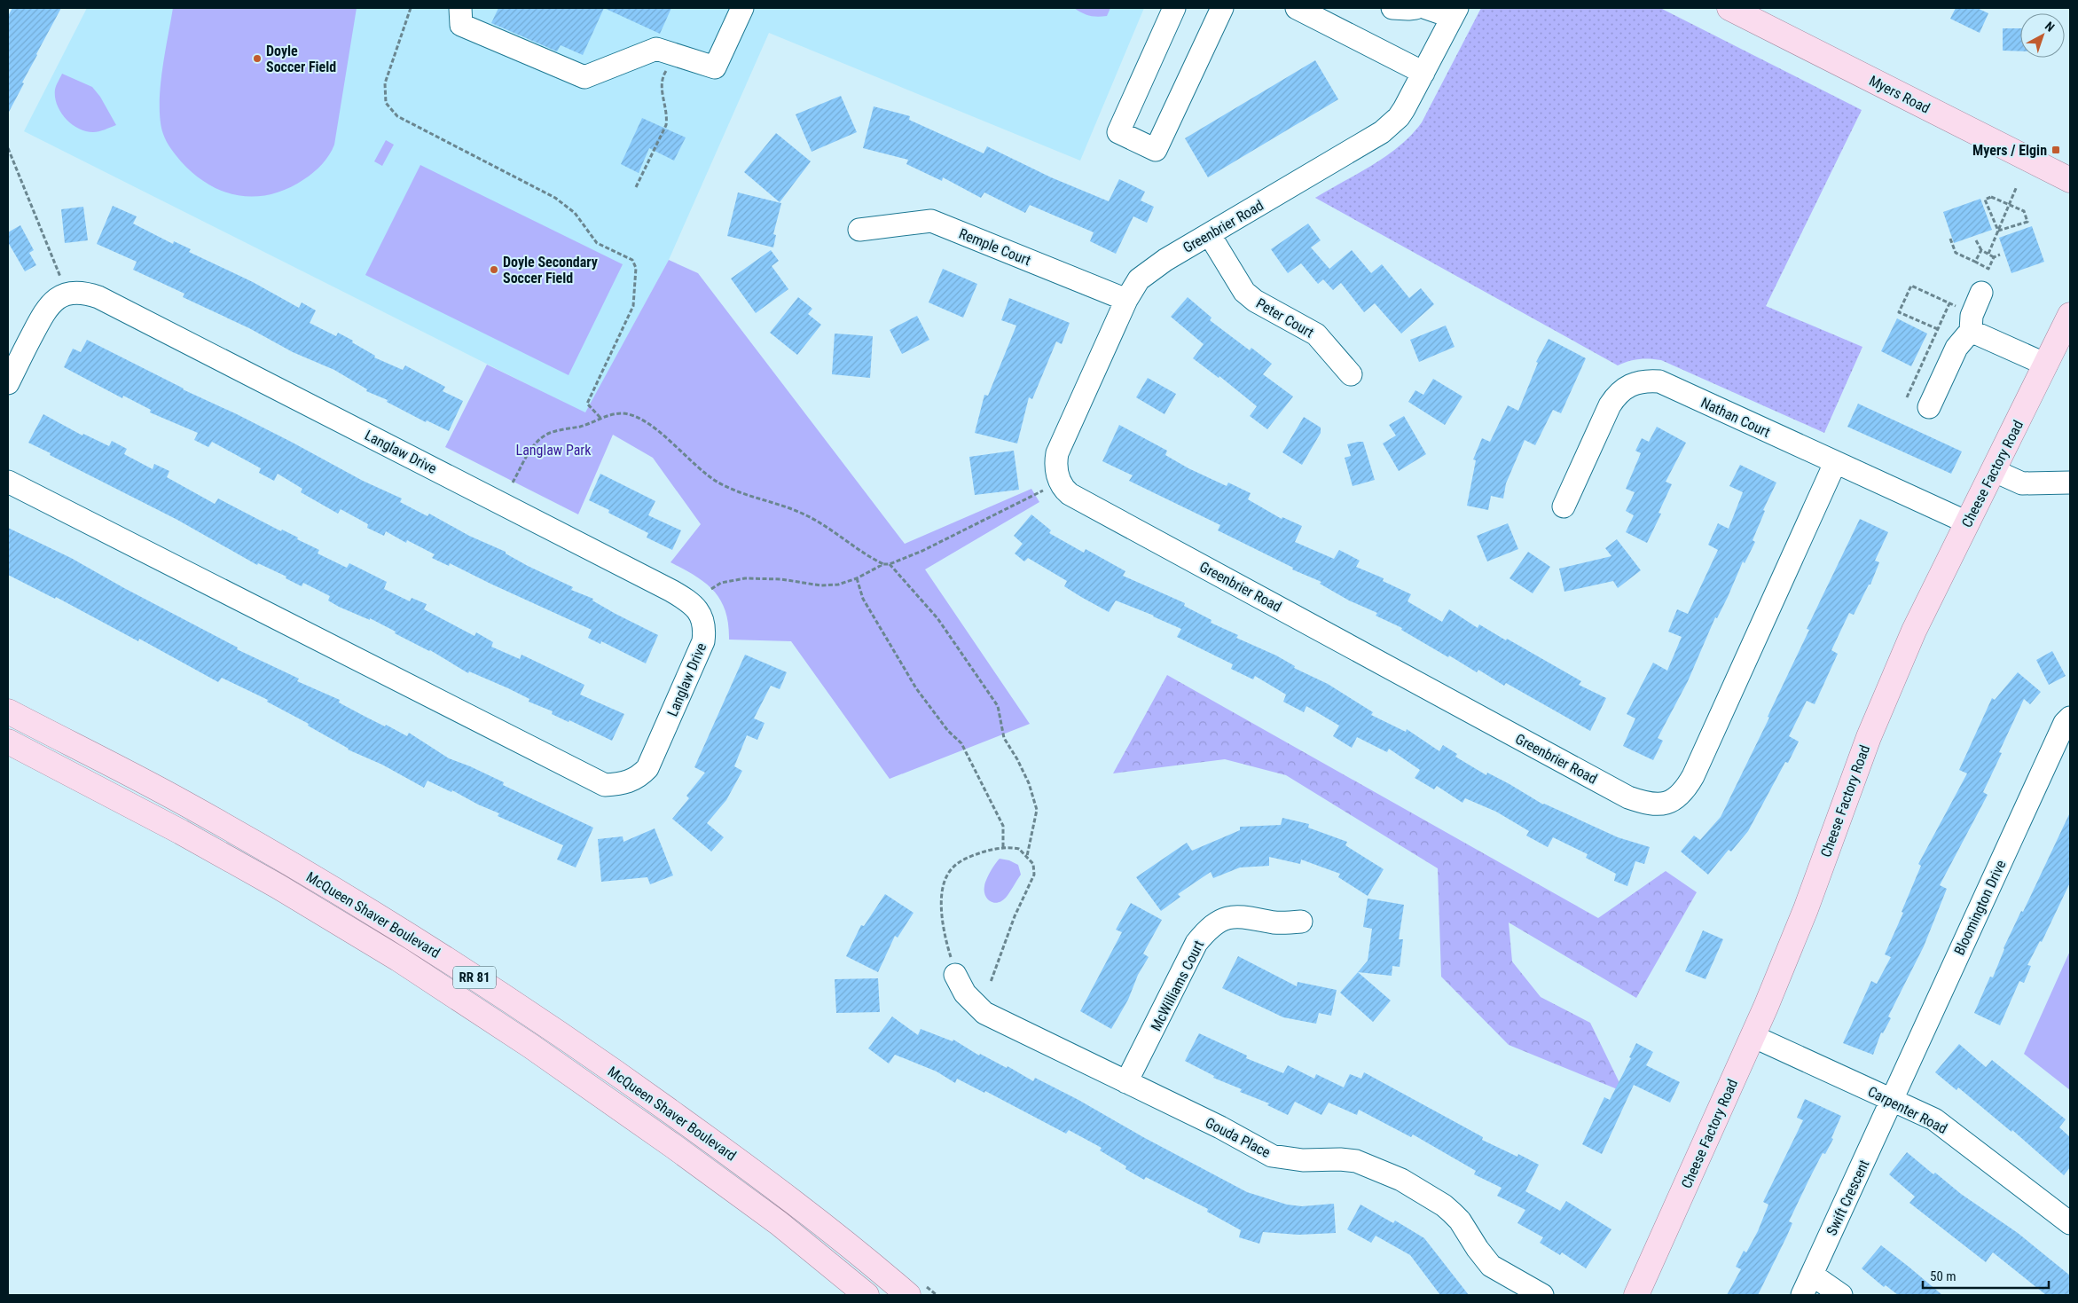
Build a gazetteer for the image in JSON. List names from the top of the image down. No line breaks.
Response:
{"streets":{"main road":["Myers Road","Cheese Factory Road","McQueen Shaver Boulevard","RR 81"],"street":["Greenbrier Road","Remple Court","Peter Court","Nathan Court","Langlaw Drive","Bloomington Drive","McWilliams Court","Carpenter Road","Gouda Place","Swift Crescent"]},"crossings":[["Greenbrier Road","Remple Court"],["Greenbrier Road","Peter Court"],["Greenbrier Road","Nathan Court"],["Nathan Court","Cheese Factory Road"],["Cheese Factory Road","Carpenter Road"],["Bloomington Drive","Carpenter Road"],["Bloomington Drive","Swift Crescent"],["McWilliams Court","Gouda Place"],["Carpenter Road","Swift Crescent"]],"parks":["Langlaw Park"],"places":{"other":["Doyle Soccer Field","Doyle Secondary Soccer Field"],"transit":["Myers / Elgin"]},"scale_bar":"50 m","north":"top right"}
